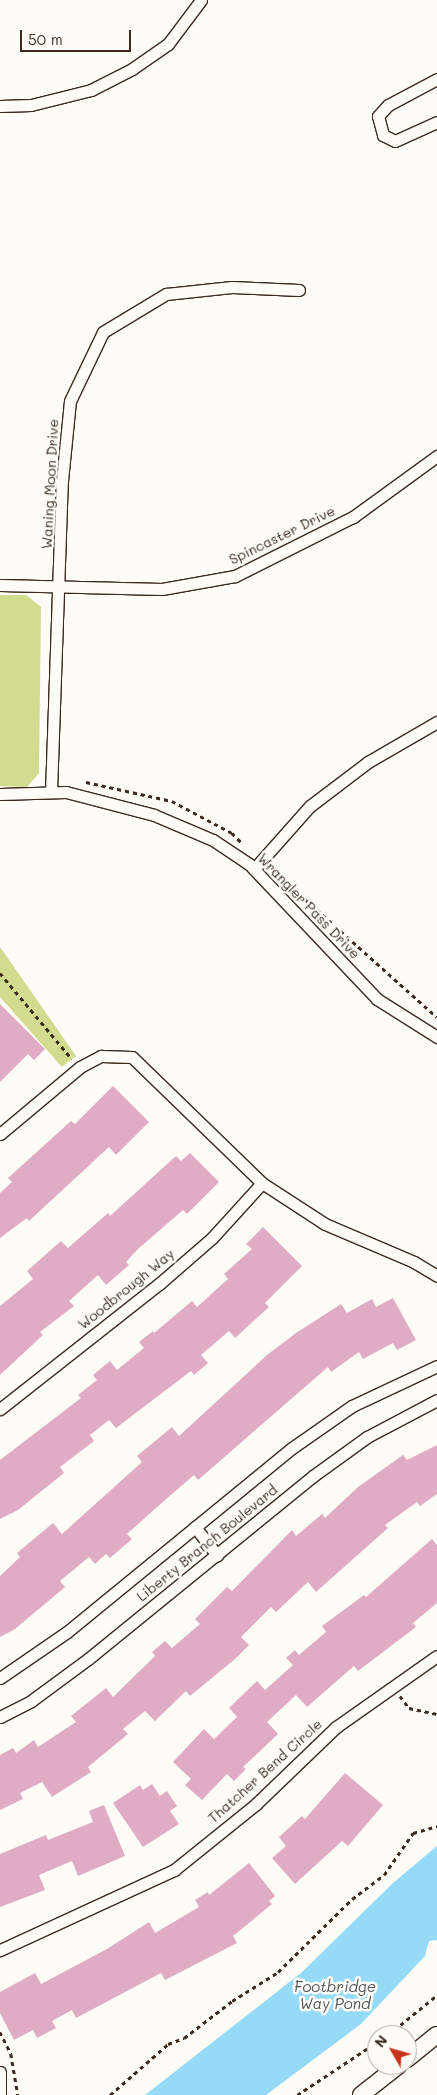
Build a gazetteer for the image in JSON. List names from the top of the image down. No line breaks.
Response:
{"streets":{"street":["Waning Moon Drive","Spincaster Drive","Wrangler Pass Drive","Woodbrough Way","Liberty Branch Boulevard","Thatcher Bend Circle"]},"crossings":[["Waning Moon Drive","Spincaster Drive"],["Waning Moon Drive","Wrangler Pass Drive"]],"water":["Footbridge Way Pond"],"scale_bar":"50 m","north":"top left"}
